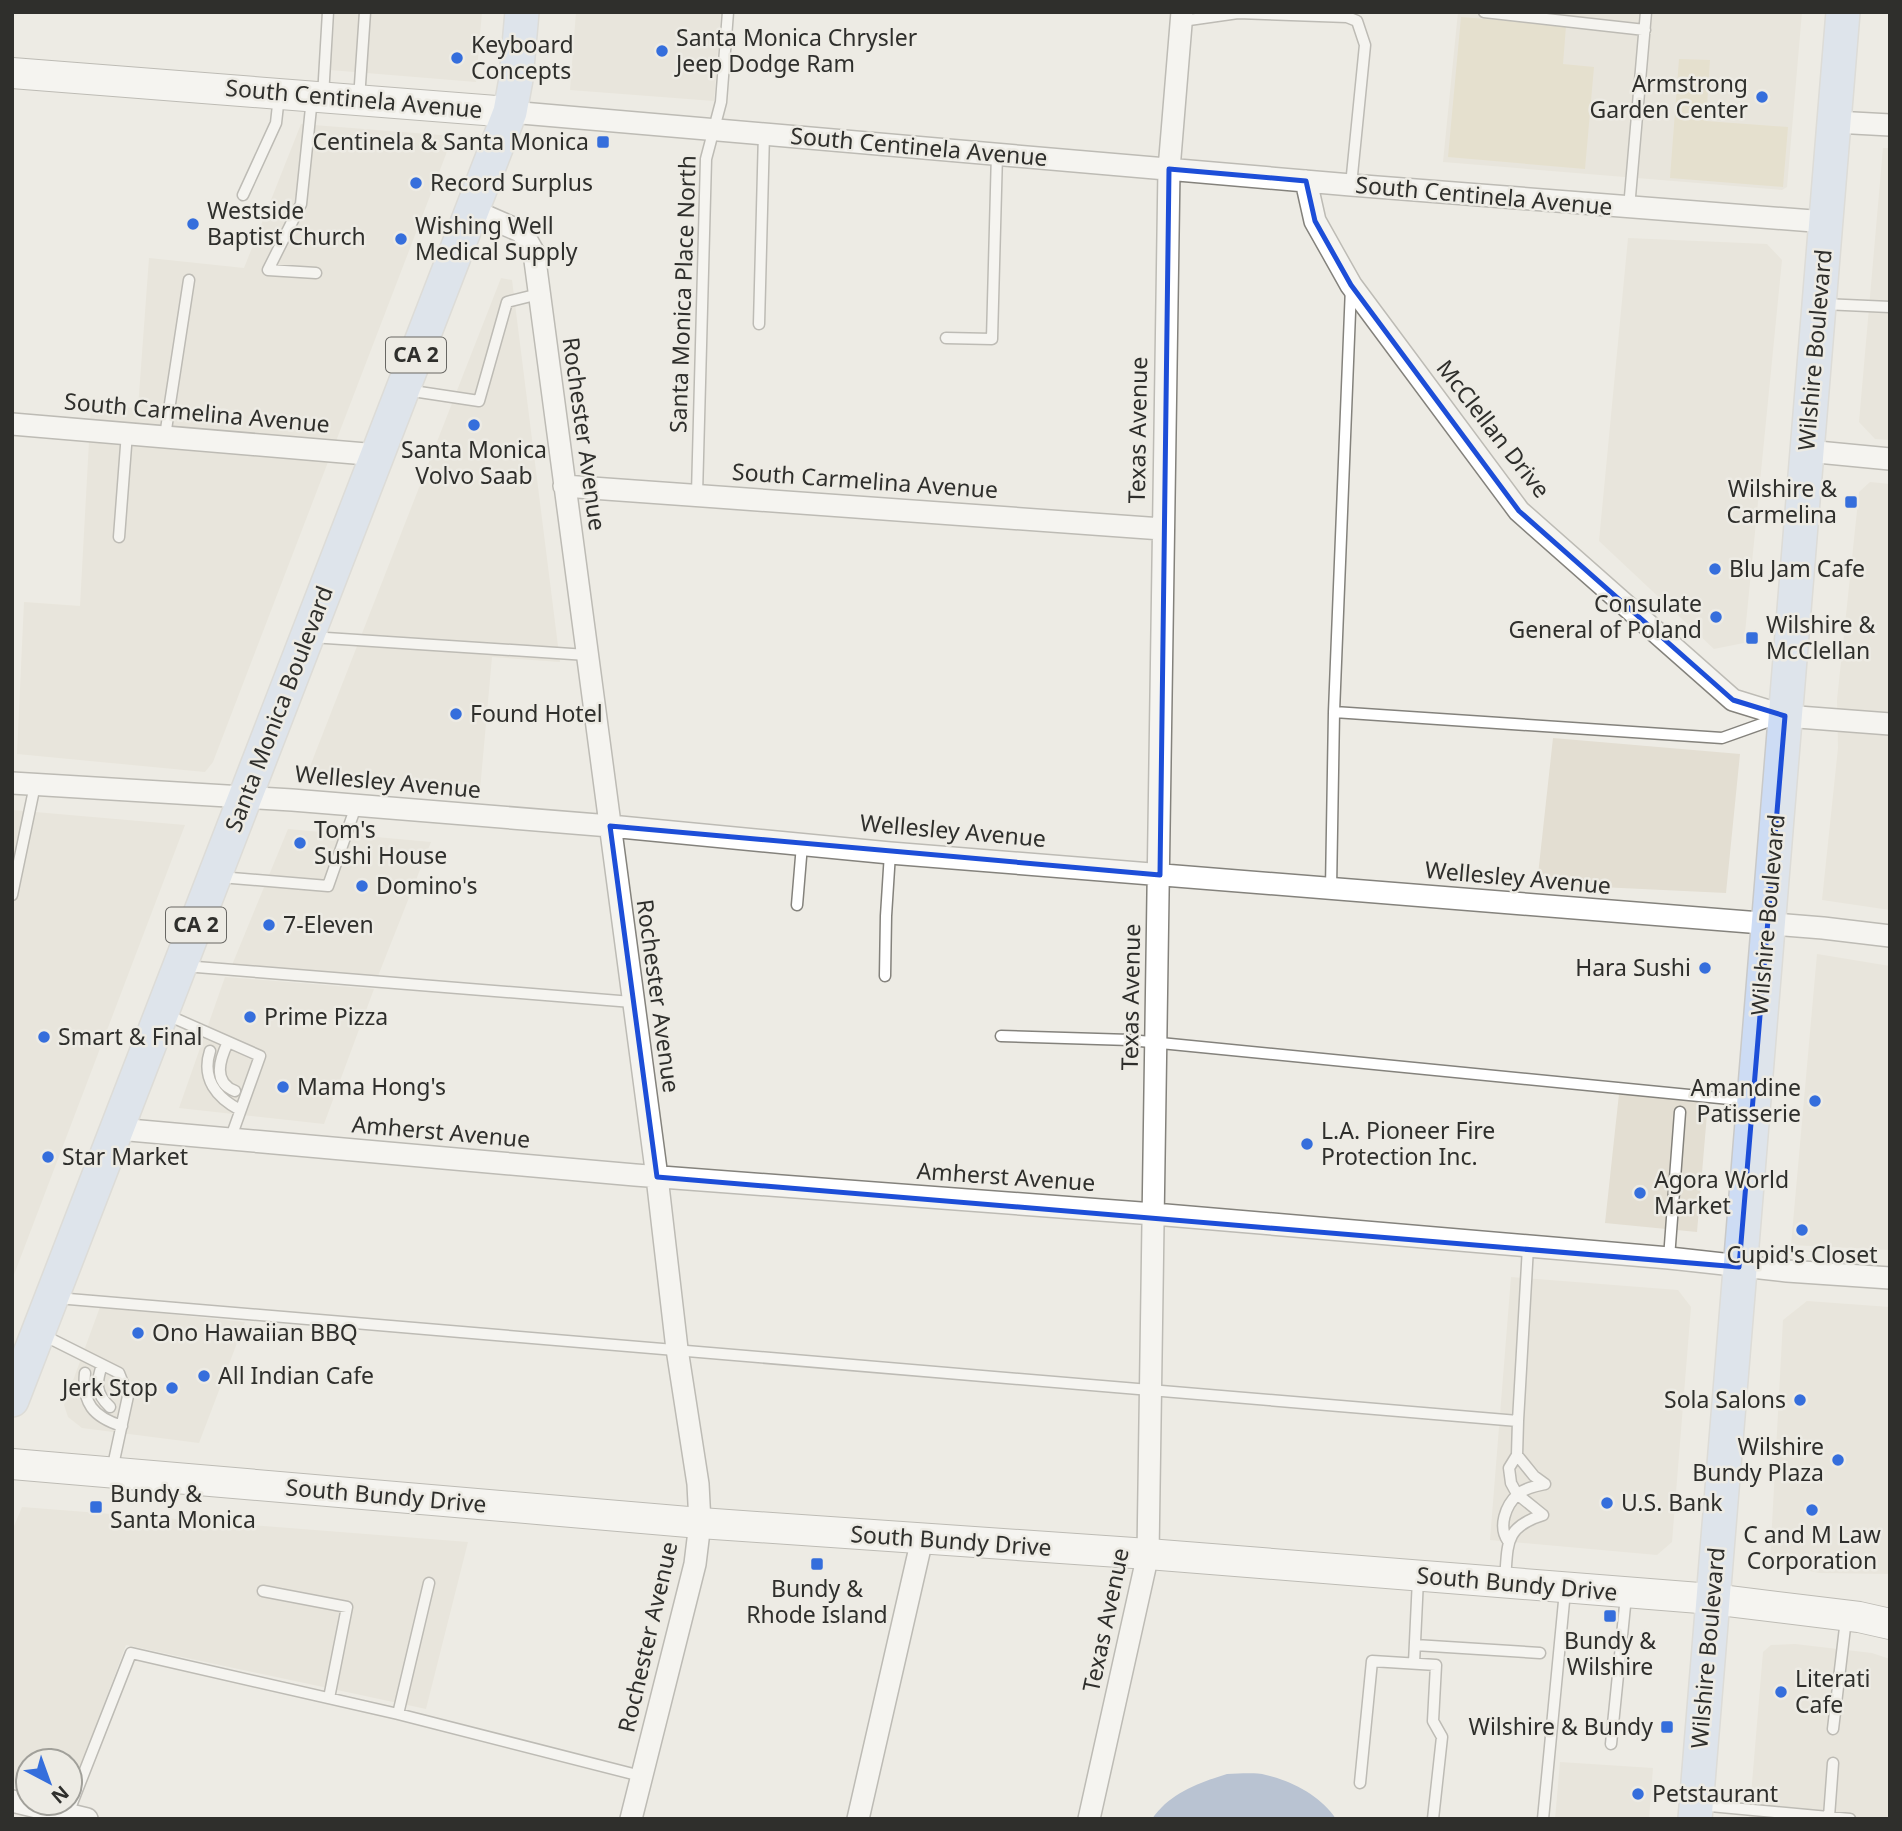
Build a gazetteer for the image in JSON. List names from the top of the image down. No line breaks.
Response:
{"streets":{"main road":["South Centinela Avenue","Wilshire Boulevard","CA 2","Santa Monica Boulevard","South Bundy Drive"],"street":["South Carmelina Avenue","McClellan Drive","Texas Avenue","Rochester Avenue","Wellesley Avenue","Amherst Avenue"],"lane":["Santa Monica Place North"]},"crossings":[["South Centinela Avenue","Santa Monica Place North"],["South Centinela Avenue","Wilshire Boulevard"],["South Centinela Avenue","McClellan Drive"],["South Centinela Avenue","Texas Avenue"],["South Centinela Avenue","Santa Monica Boulevard"],["Santa Monica Place North","South Carmelina Avenue"],["Wilshire Boulevard","McClellan Drive"],["Wilshire Boulevard","Wellesley Avenue"],["Wilshire Boulevard","Amherst Avenue"],["Wilshire Boulevard","South Bundy Drive"],["South Carmelina Avenue","Texas Avenue"],["South Carmelina Avenue","Rochester Avenue"],["South Carmelina Avenue","Santa Monica Boulevard"],["Texas Avenue","Wellesley Avenue"],["Texas Avenue","Amherst Avenue"],["Texas Avenue","South Bundy Drive"],["Rochester Avenue","Santa Monica Boulevard"],["Rochester Avenue","Wellesley Avenue"],["Rochester Avenue","Amherst Avenue"],["Rochester Avenue","South Bundy Drive"],["Santa Monica Boulevard","Wellesley Avenue"],["Santa Monica Boulevard","Amherst Avenue"]],"places":{"other":["Santa Monica Chrysler Jeep Dodge Ram","Keyboard Concepts","Armstrong Garden Center","Record Surplus","Westside Baptist Church","Wishing Well Medical Supply","Santa Monica Volvo Saab","Blu Jam Cafe","Consulate General of Poland","Found Hotel","Tom's Sushi House","Domino's","7-Eleven","Hara Sushi","Prime Pizza","Smart & Final","Mama Hong's","Amandine Patisserie","L.A. Pioneer Fire Protection Inc.","Star Market","Agora World Market","Cupid's Closet","Ono Hawaiian BBQ","All Indian Cafe","Jerk Stop","Sola Salons","Wilshire Bundy Plaza","U.S. Bank","C and M Law Corporation","Literati Cafe","Petstaurant"],"transit":["Centinela & Santa Monica","Wilshire & Carmelina","Wilshire & McClellan","Bundy & Santa Monica","Bundy & Rhode Island","Bundy & Wilshire","Wilshire & Bundy"]},"north":"bottom right"}
